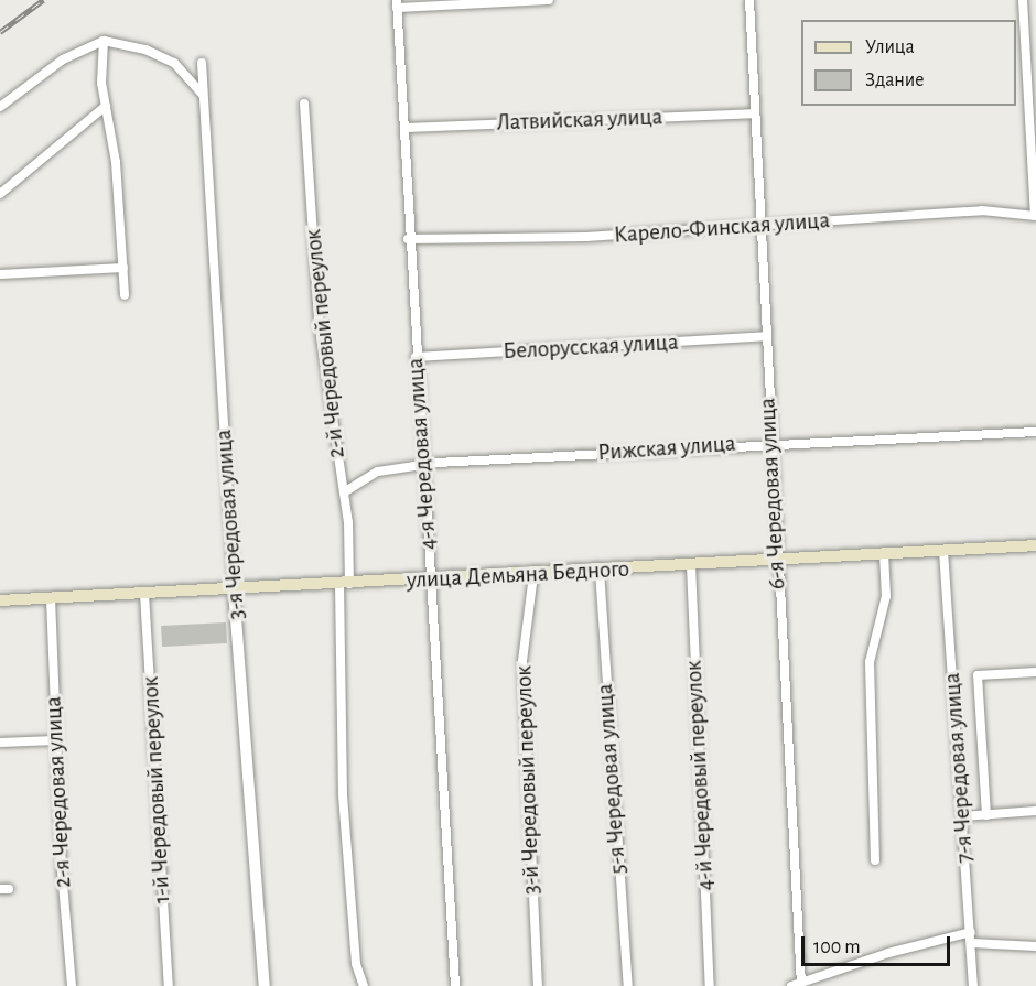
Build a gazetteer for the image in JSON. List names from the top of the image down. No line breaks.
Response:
{"streets":{"main road":["улица Демьяна Бедного"],"street":["Латвийская улица","Карело-Финская улица","2-й Чередовый переулок","Белорусская улица","Рижская улица","4-я Чередовая улица","6-я Чередовая улица","3-я Чередовая улица","7-я Чередовая улица","4-й Чередовый переулок","5-я Чередовая улица","3-й Чередовый переулок","1-й Чередовый переулок","2-я Чередовая улица"]},"crossings":[["Латвийская улица","4-я Чередовая улица"],["Латвийская улица","6-я Чередовая улица"],["Карело-Финская улица","4-я Чередовая улица"],["Карело-Финская улица","6-я Чередовая улица"],["2-й Чередовый переулок","Рижская улица"],["2-й Чередовый переулок","улица Демьяна Бедного"],["Белорусская улица","4-я Чередовая улица"],["Белорусская улица","6-я Чередовая улица"],["Рижская улица","4-я Чередовая улица"],["Рижская улица","6-я Чередовая улица"],["4-я Чередовая улица","улица Демьяна Бедного"],["6-я Чередовая улица","улица Демьяна Бедного"],["3-я Чередовая улица","улица Демьяна Бедного"],["улица Демьяна Бедного","7-я Чередовая улица"],["улица Демьяна Бедного","4-й Чередовый переулок"],["улица Демьяна Бедного","5-я Чередовая улица"],["улица Демьяна Бедного","3-й Чередовый переулок"],["улица Демьяна Бедного","1-й Чередовый переулок"],["улица Демьяна Бедного","2-я Чередовая улица"]],"legend":["Улица","Здание"],"scale_bar":"100 m"}
